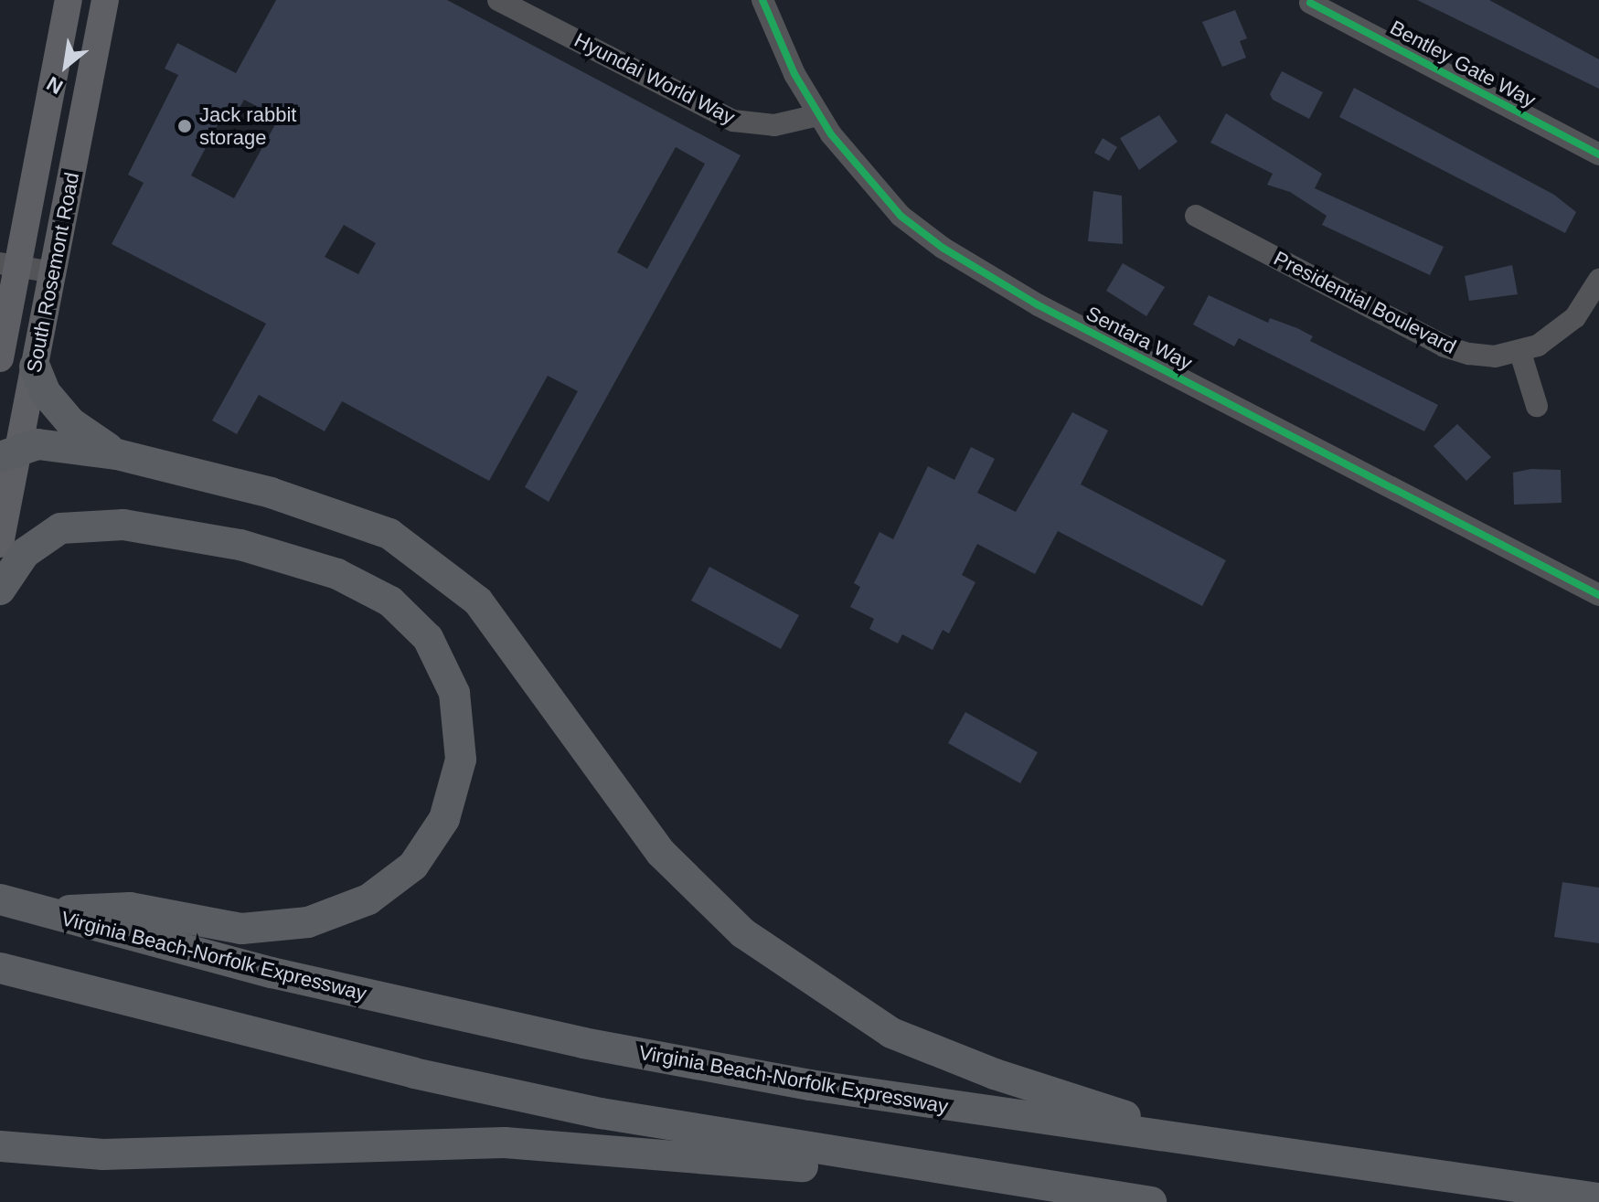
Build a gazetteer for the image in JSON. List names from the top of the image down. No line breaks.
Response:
{"streets":{"highway":["Virginia Beach-Norfolk Expressway"],"main road":["South Rosemont Road"],"street":["Bentley Gate Way","Hyundai World Way","Presidential Boulevard","Sentara Way"]},"crossings":[["Hyundai World Way","Sentara Way"]],"places":["Jack rabbit storage"],"north":"bottom left"}
